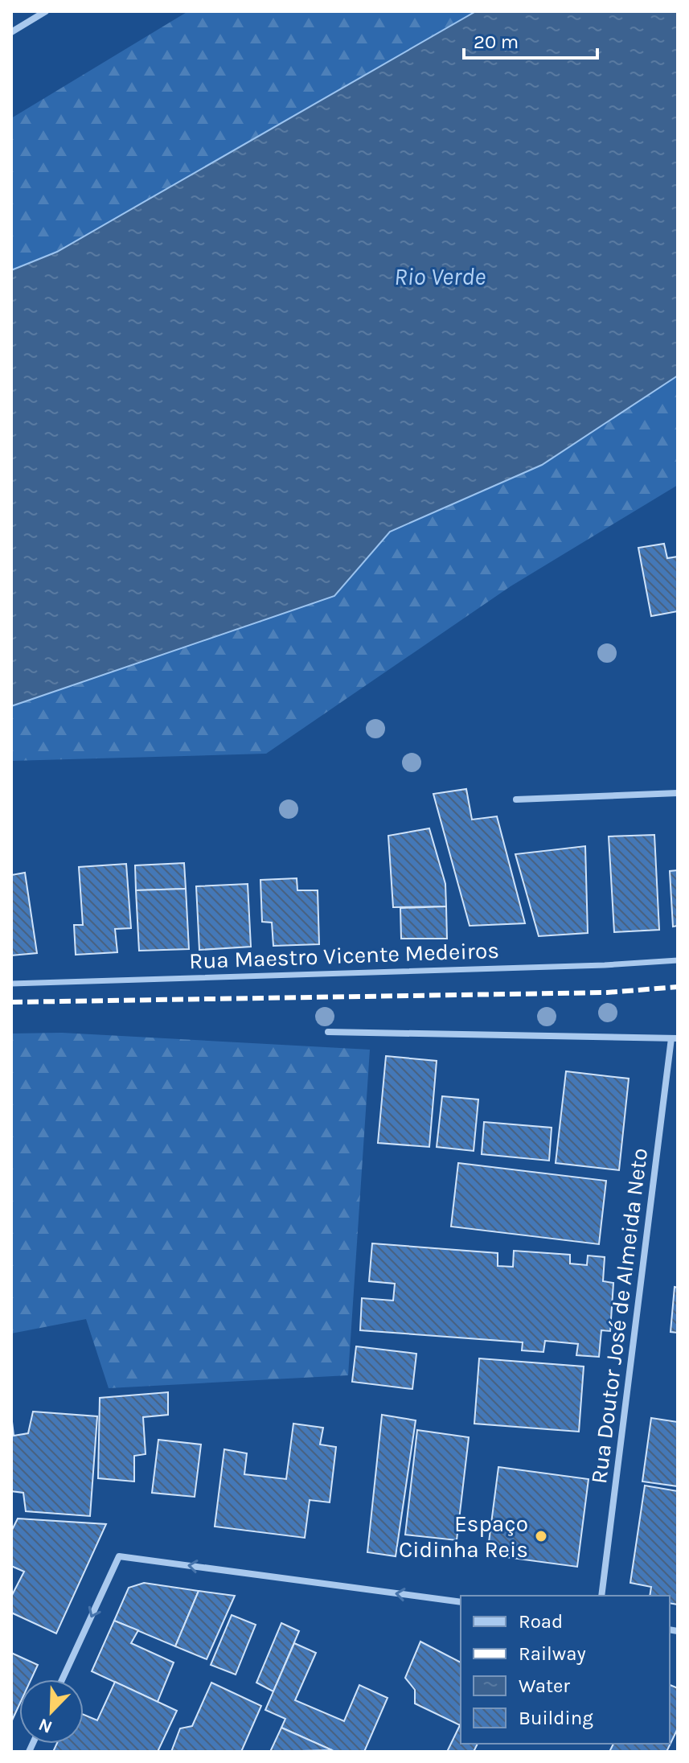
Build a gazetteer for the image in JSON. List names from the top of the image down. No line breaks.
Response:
{"streets":{"street":["Rua Maestro Vicente Medeiros","Rua Doutor José de Almeida Neto"]},"water":["Rio Verde"],"places":["Espaço Cidinha Reis"],"legend":["Road","Railway","Water","Building"],"scale_bar":"20 m","north":"bottom left"}
